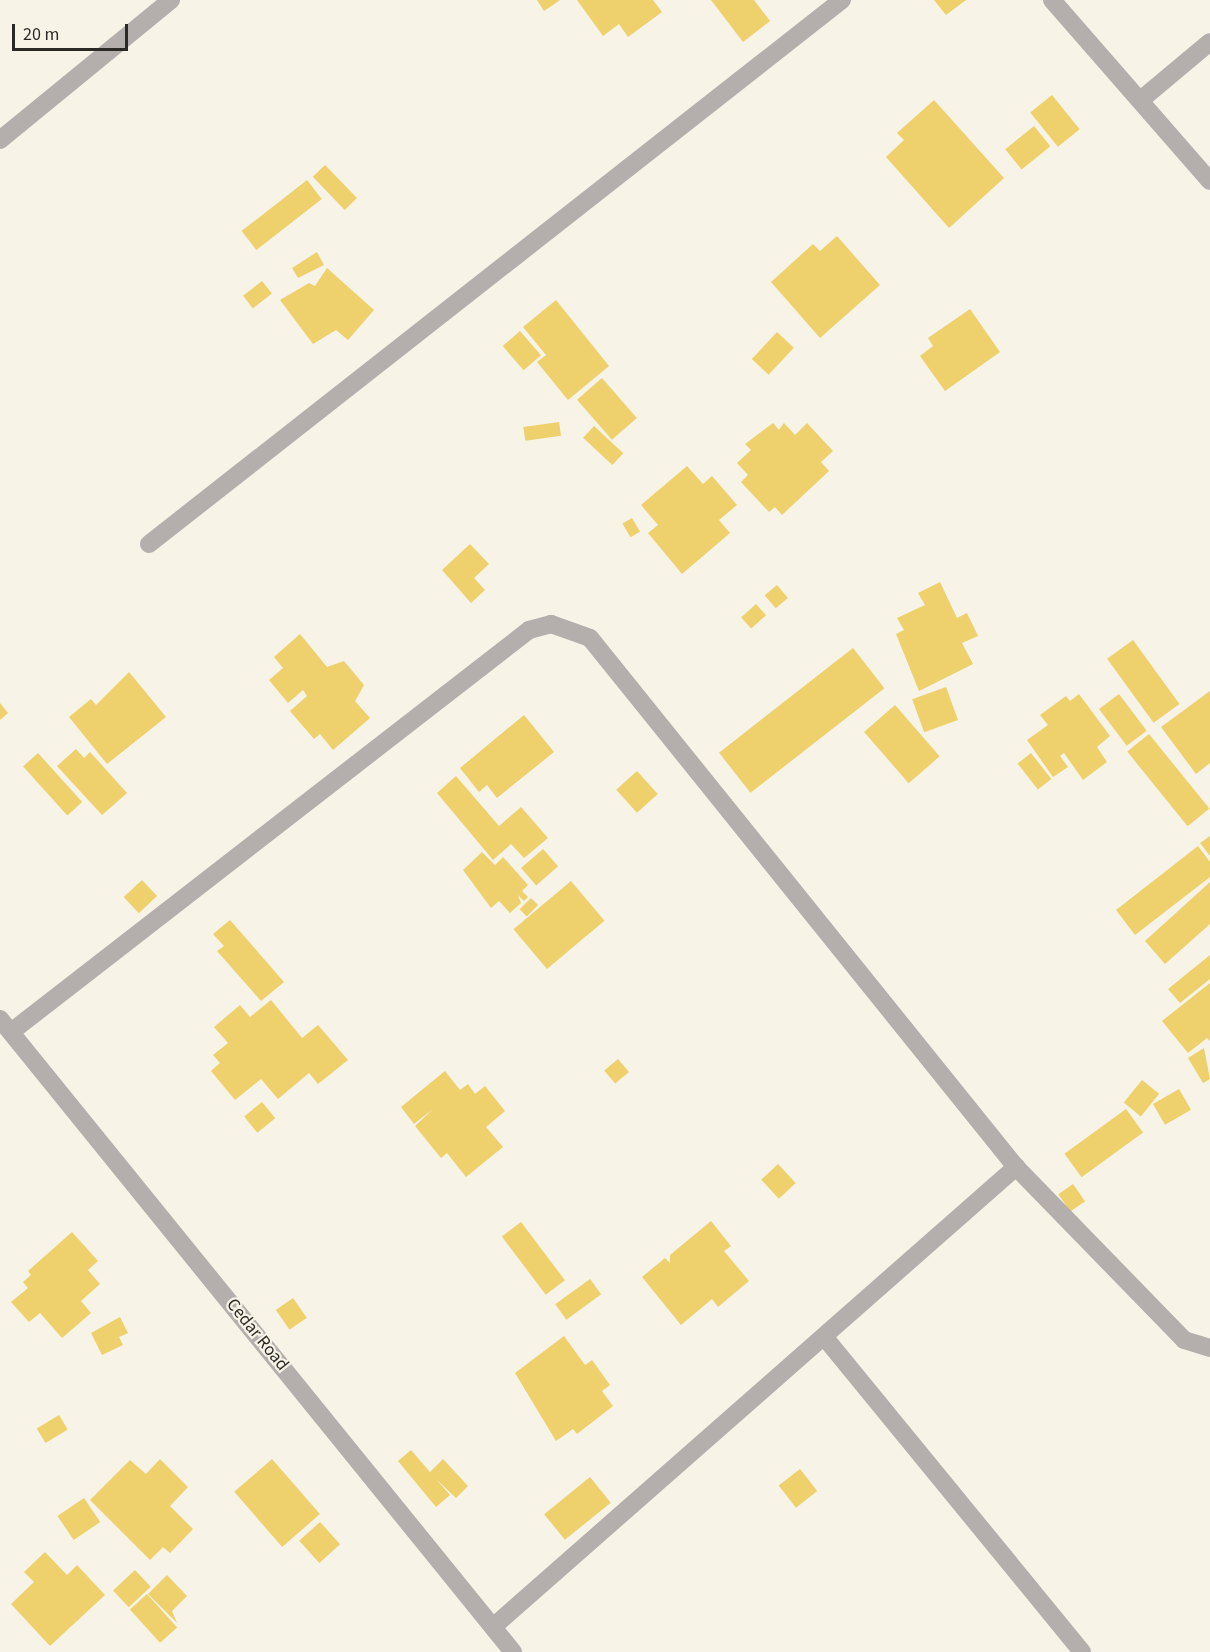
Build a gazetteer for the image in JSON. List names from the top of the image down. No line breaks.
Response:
{"streets":{"street":["Cedar Road"]},"scale_bar":"20 m"}
